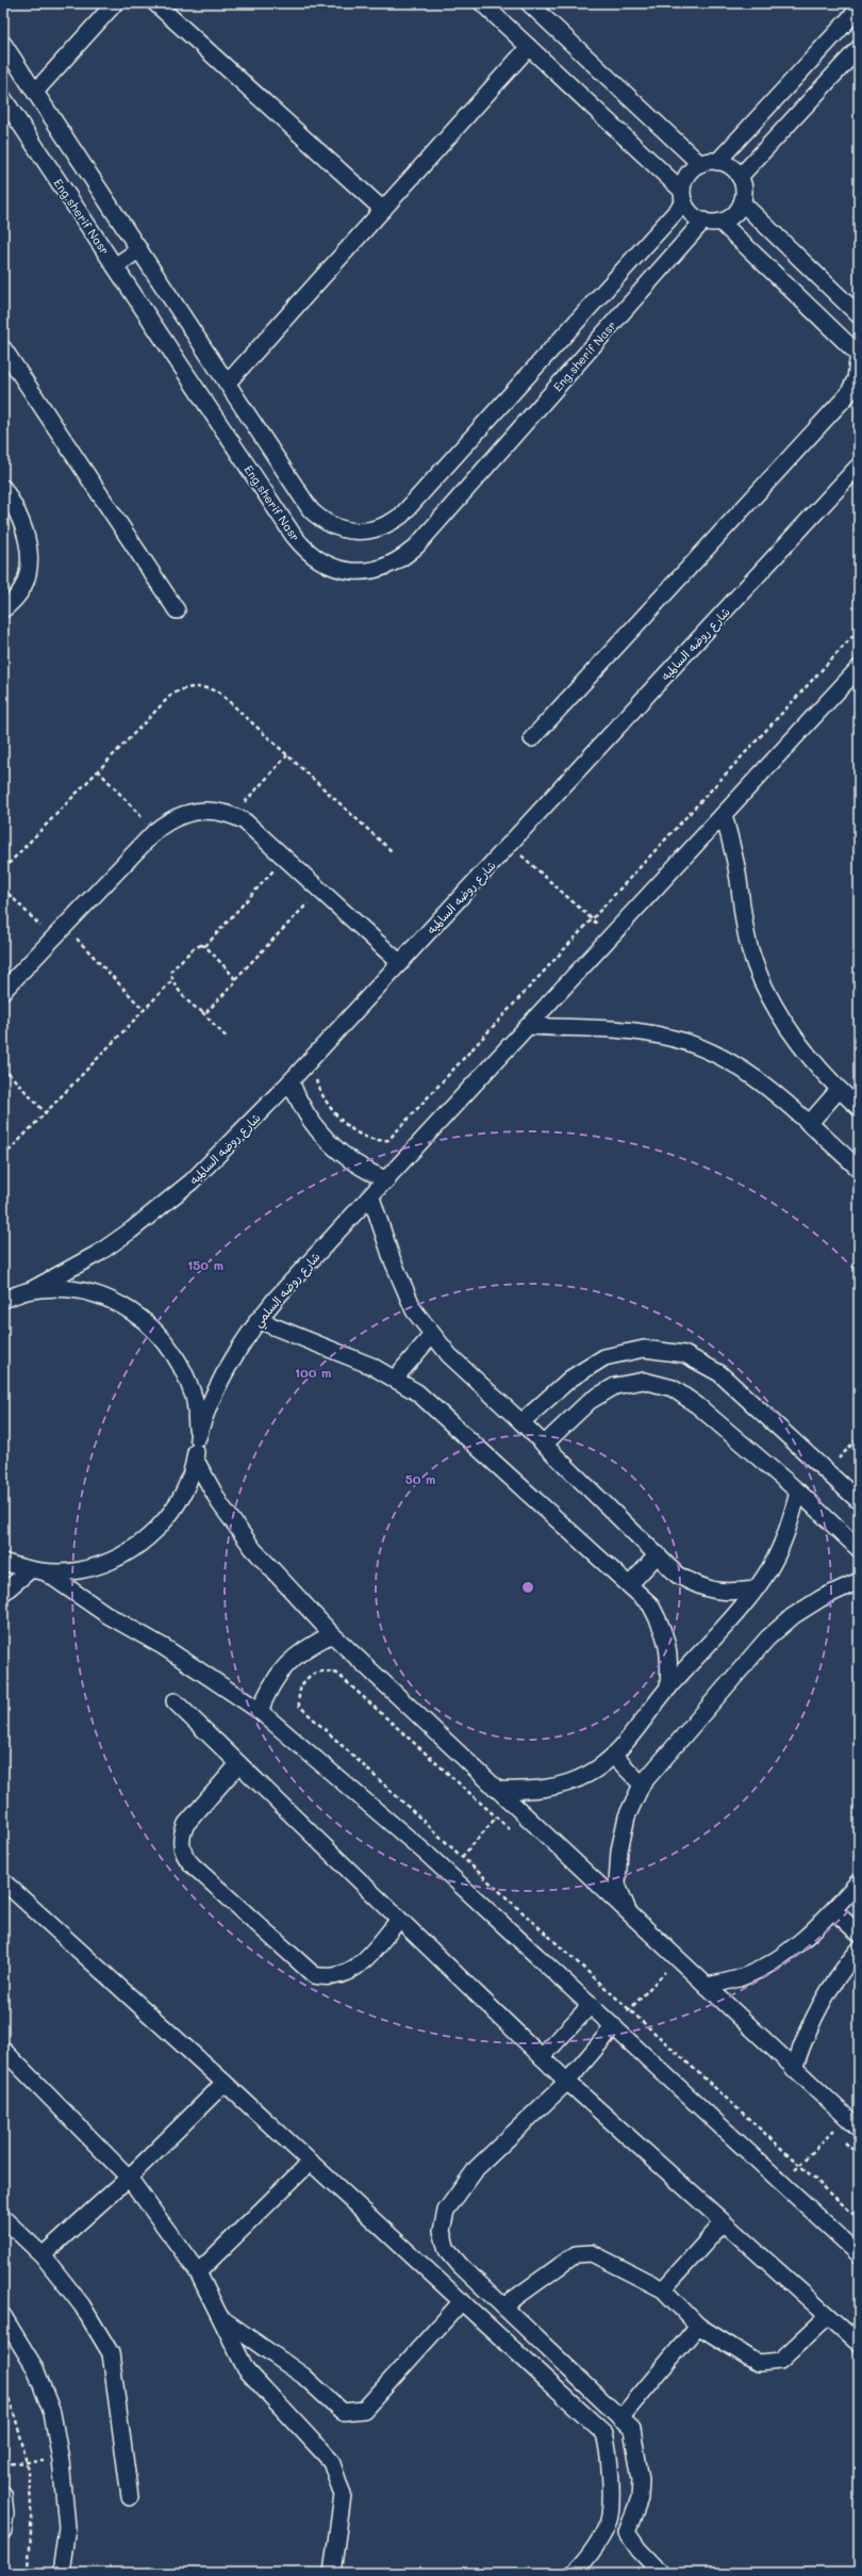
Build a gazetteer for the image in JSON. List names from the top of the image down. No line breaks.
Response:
{"streets":{"street":["Eng.sherif Nasr","شارع روضه السالميه","شارع روضه السلمي"]},"rings":["150 m","100 m","50 m"]}
